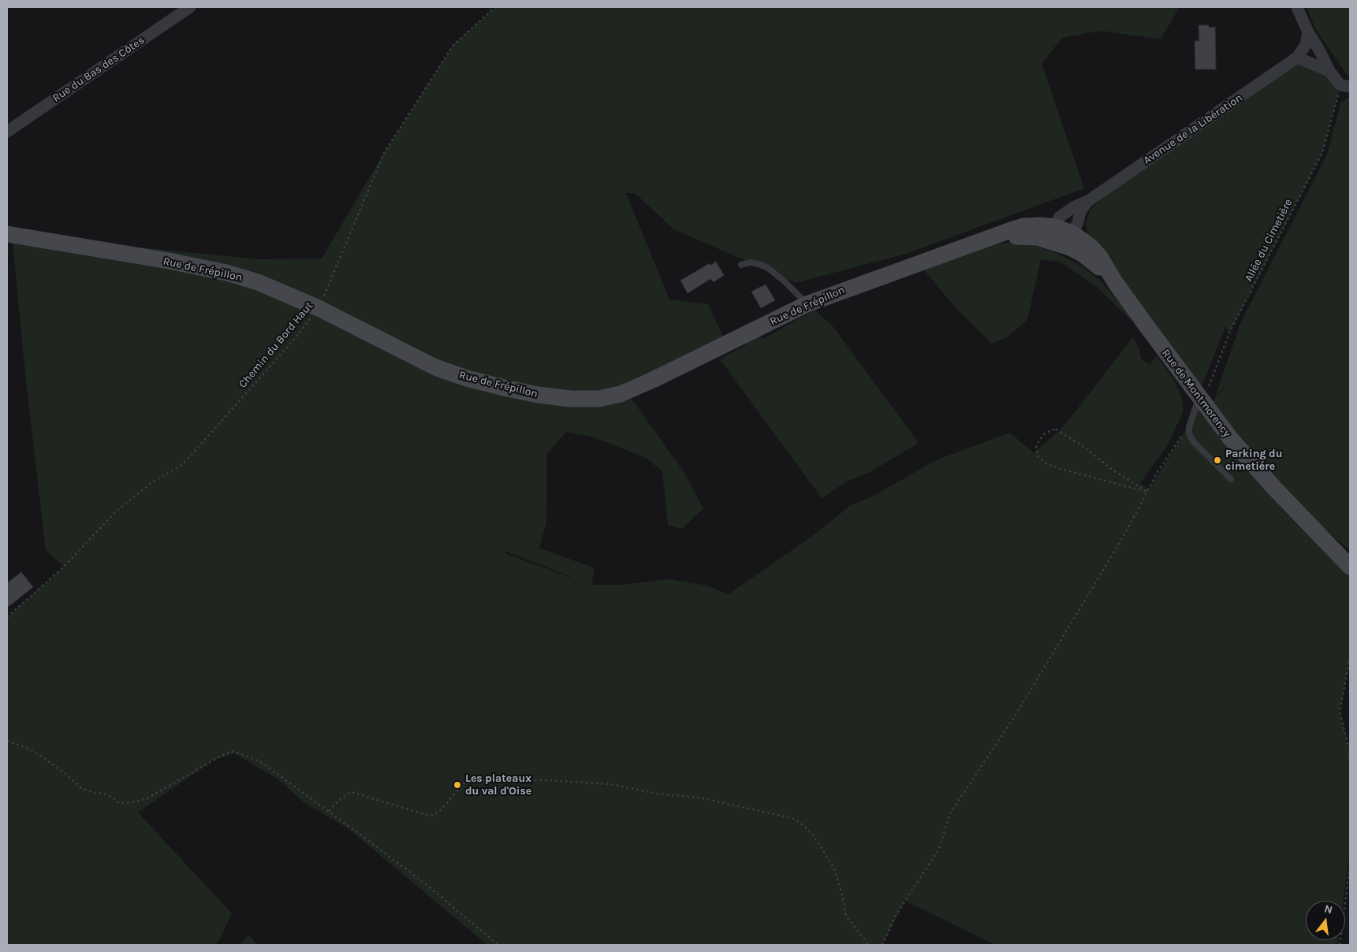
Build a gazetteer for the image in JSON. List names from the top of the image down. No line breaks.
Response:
{"streets":{"street":["Rue du Bas des Côtes","Avenue de la Libération","Rue de Frépillon","Rue de Montmorency"],"path":["Allée du Cimetière","Chemin du Bord Haut"]},"crossings":[["Avenue de la Libération","Rue de Frépillon"],["Avenue de la Libération","Rue de Montmorency"],["Allée du Cimetière","Rue de Montmorency"],["Rue de Frépillon","Chemin du Bord Haut"],["Rue de Frépillon","Rue de Montmorency"]],"places":["Parking du cimetiére","Les plateaux du val d'Oise"],"north":"top"}
